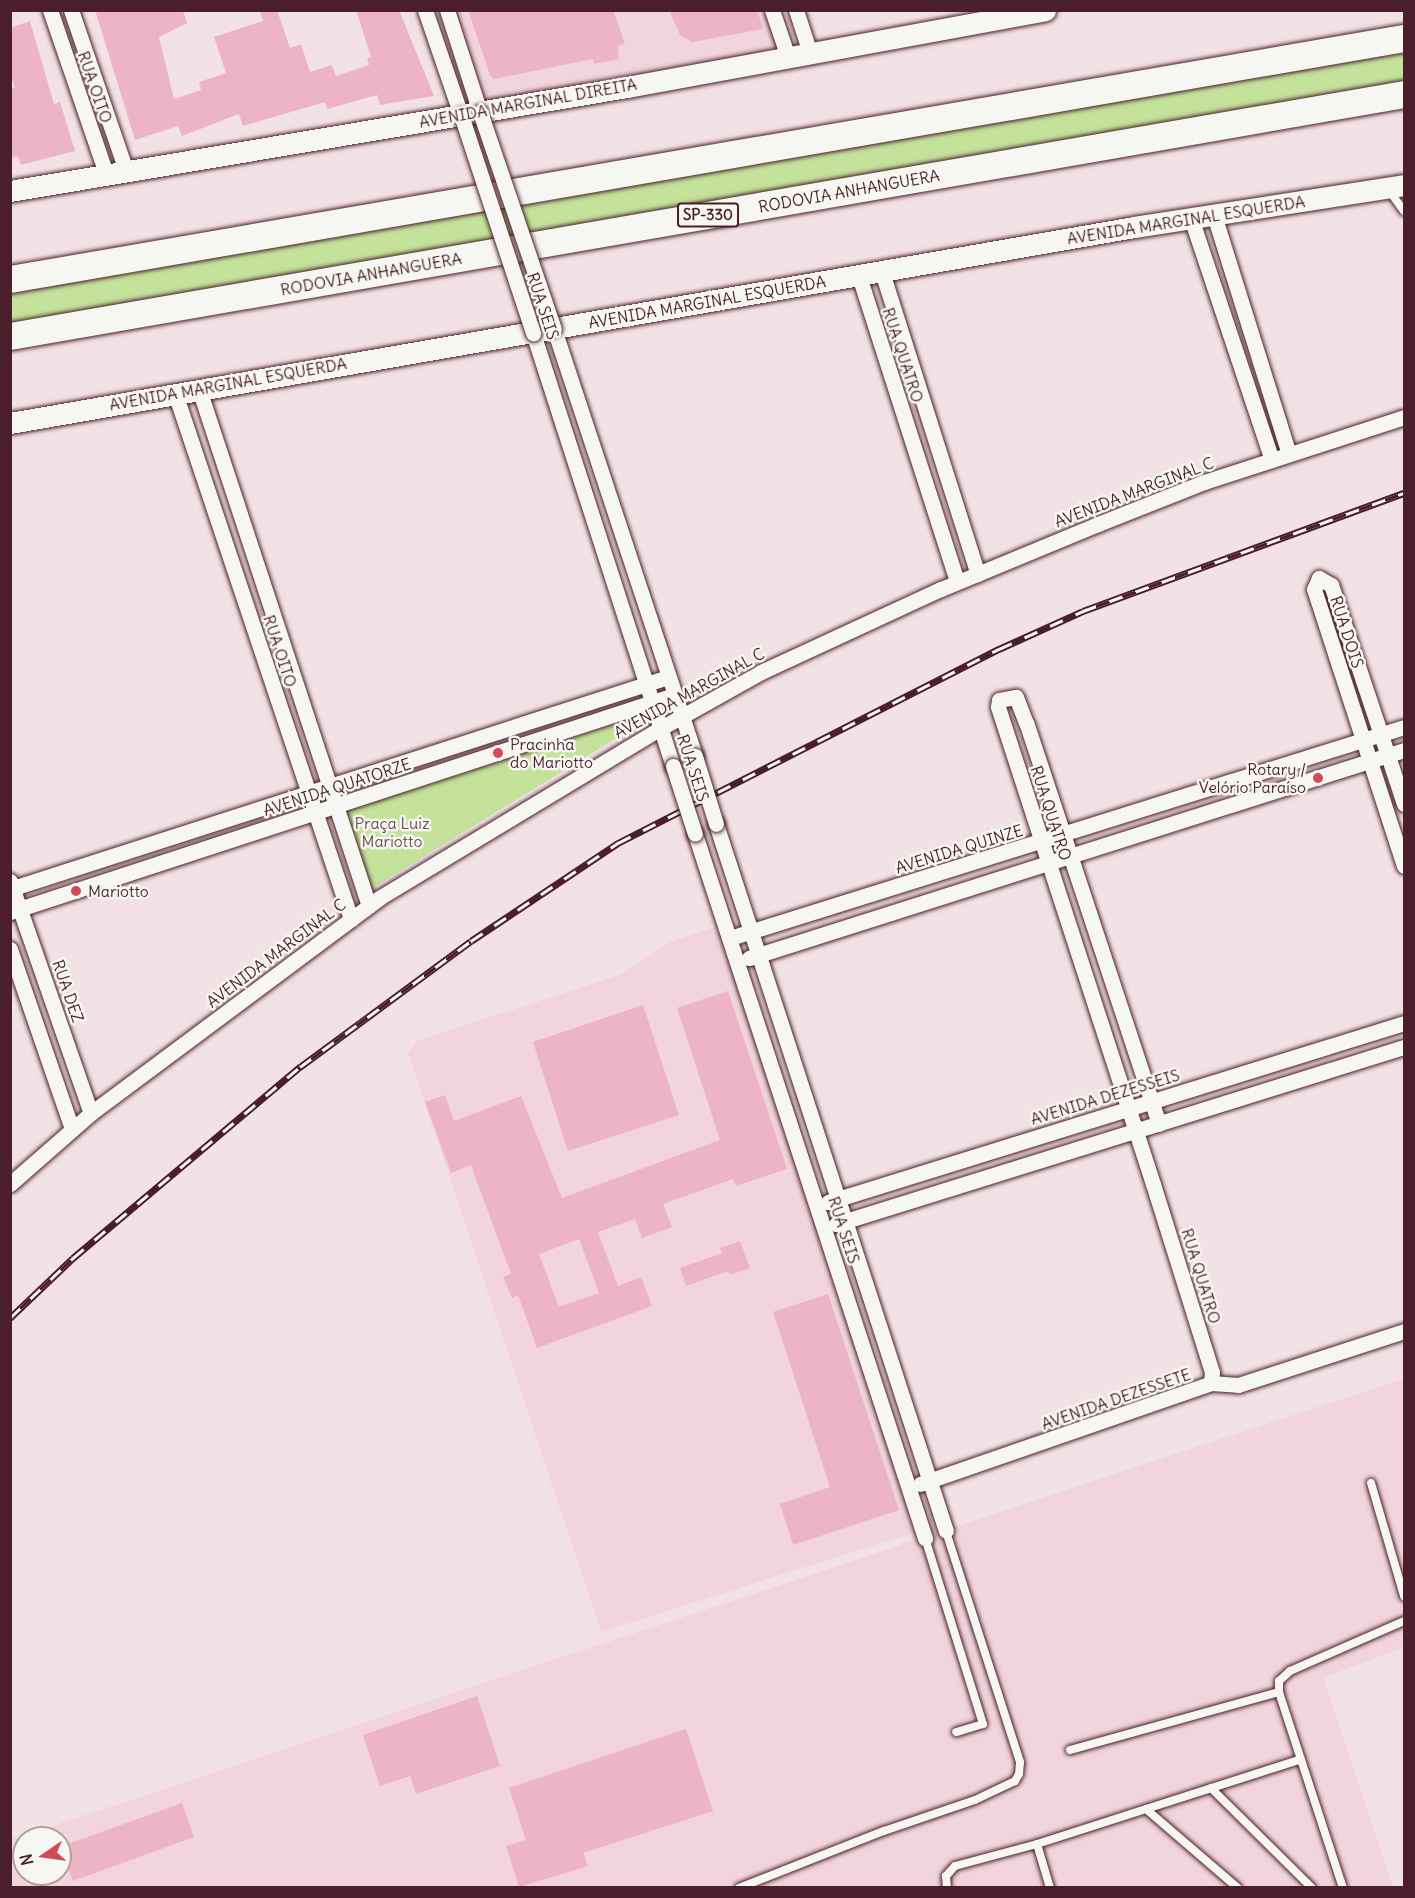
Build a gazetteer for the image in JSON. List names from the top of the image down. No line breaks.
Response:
{"streets":{"highway":["RODOVIA ANHANGUERA","SP-330"],"main road":["AVENIDA MARGINAL DIREITA","AVENIDA MARGINAL ESQUERDA"],"street":["RUA OITO","RUA SEIS","RUA QUATRO","AVENIDA MARGINAL C","RUA DOIS","AVENIDA QUATORZE","AVENIDA QUINZE","RUA DEZ","AVENIDA DEZESSEIS","AVENIDA DEZESSETE"]},"crossings":[["RUA OITO","AVENIDA MARGINAL DIREITA"],["RUA OITO","AVENIDA MARGINAL ESQUERDA"],["RUA OITO","AVENIDA MARGINAL C"],["RUA OITO","AVENIDA QUATORZE"],["AVENIDA MARGINAL DIREITA","RUA SEIS"],["AVENIDA MARGINAL ESQUERDA","RUA SEIS"],["AVENIDA MARGINAL ESQUERDA","RUA QUATRO"],["RUA SEIS","AVENIDA MARGINAL C"],["RUA SEIS","AVENIDA QUATORZE"],["RUA SEIS","AVENIDA QUINZE"],["RUA SEIS","AVENIDA DEZESSEIS"],["RUA SEIS","AVENIDA DEZESSETE"],["RUA QUATRO","AVENIDA MARGINAL C"],["RUA QUATRO","AVENIDA QUINZE"],["RUA QUATRO","AVENIDA DEZESSEIS"],["RUA QUATRO","AVENIDA DEZESSETE"],["AVENIDA MARGINAL C","RUA DEZ"],["RUA DOIS","AVENIDA QUINZE"],["AVENIDA QUATORZE","RUA DEZ"]],"parks":["Praça Luiz Mariotto"],"places":["Pracinha do Mariotto","Rotary / Velório Paraíso","Mariotto"],"north":"left"}
